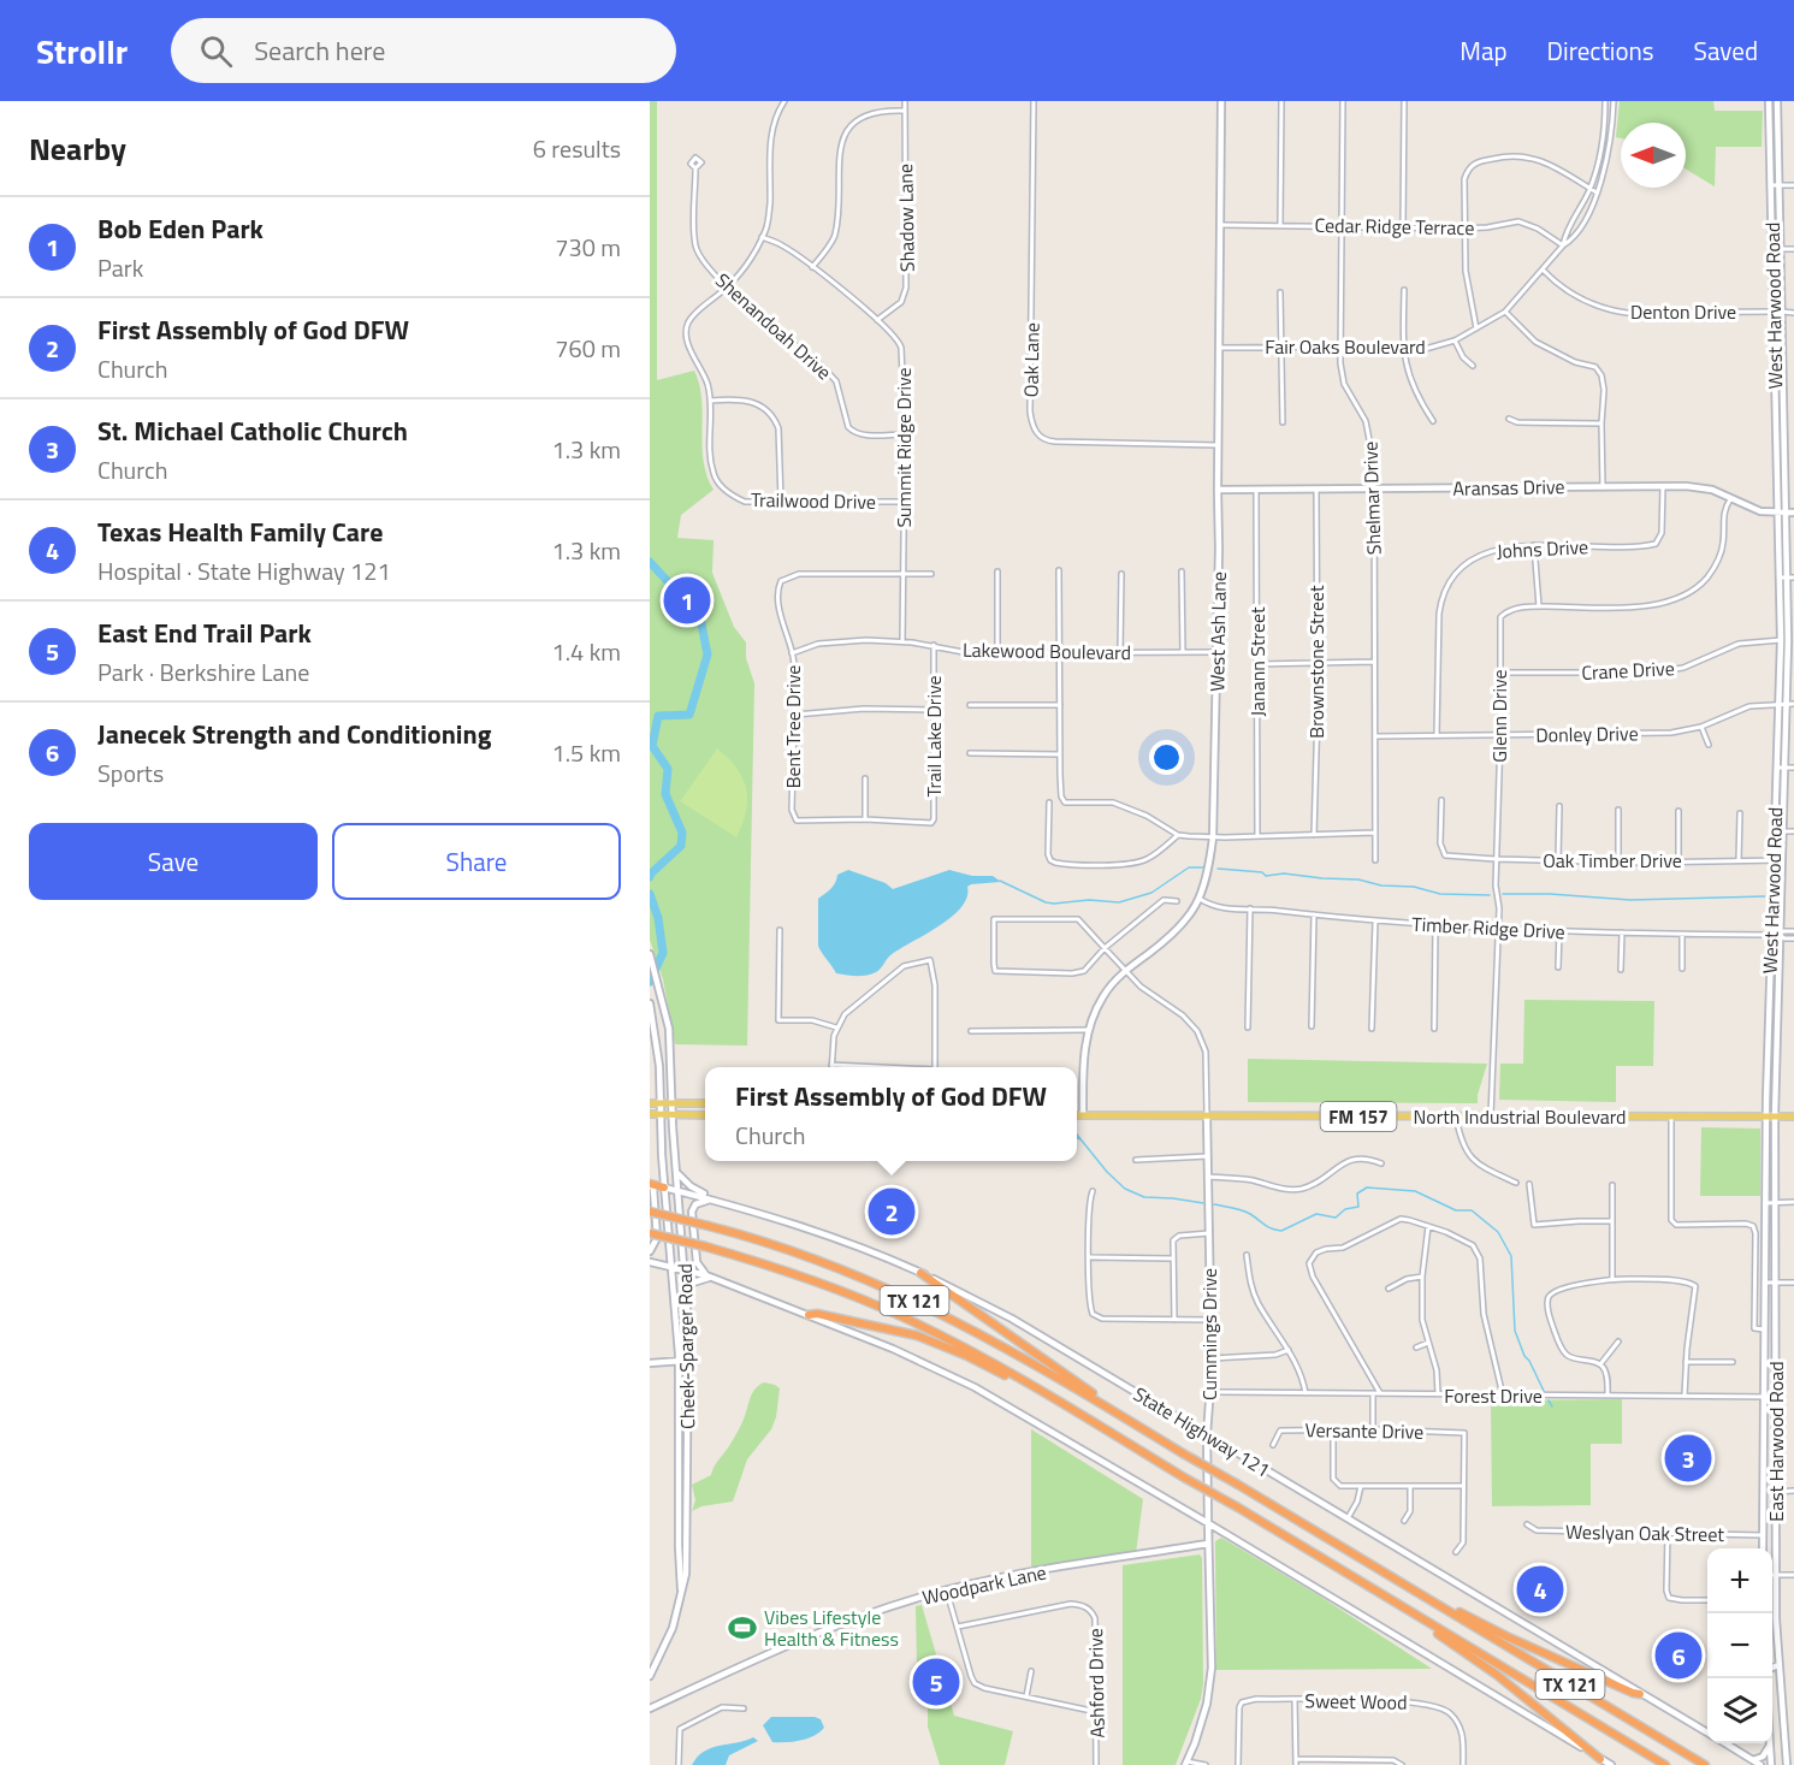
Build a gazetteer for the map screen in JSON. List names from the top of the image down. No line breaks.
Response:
{"streets":{"highway":["TX 121"],"main road":["West Harwood Road","Aransas Drive","West Ash Lane","FM 157","North Industrial Boulevard","Cummings Drive","Cheek-Sparger Road","State Highway 121","East Harwood Road","Woodpark Lane"],"street":["Shadow Lane","Cedar Ridge Terrace","Denton Drive","Shenandoah Drive","Fair Oaks Boulevard","Oak Lane","Summit Ridge Drive","Shelmar Drive","Trailwood Drive","Johns Drive","Lakewood Boulevard","Janann Street","Brownstone Street","Crane Drive","Glenn Drive","Bent Tree Drive","Donley Drive","Trail Lake Drive","Oak Timber Drive","Timber Ridge Drive","Forest Drive","Versante Drive","Weslyan Oak Street","Ashford Drive","Sweet Wood"]},"crossings":[["Shadow Lane","Summit Ridge Drive"],["Cedar Ridge Terrace","Fair Oaks Boulevard"],["Cedar Ridge Terrace","Shelmar Drive"],["Cedar Ridge Terrace","West Ash Lane"],["West Harwood Road","Denton Drive"],["West Harwood Road","Aransas Drive"],["West Harwood Road","Crane Drive"],["West Harwood Road","Donley Drive"],["West Harwood Road","Oak Timber Drive"],["West Harwood Road","Timber Ridge Drive"],["West Harwood Road","North Industrial Boulevard"],["West Harwood Road","East Harwood Road"],["Denton Drive","Fair Oaks Boulevard"],["Shenandoah Drive","Summit Ridge Drive"],["Shenandoah Drive","Trailwood Drive"],["Fair Oaks Boulevard","Shelmar Drive"],["Fair Oaks Boulevard","West Ash Lane"],["Oak Lane","West Ash Lane"],["Summit Ridge Drive","Trailwood Drive"],["Summit Ridge Drive","Lakewood Boulevard"],["Summit Ridge Drive","Bent Tree Drive"],["Aransas Drive","Shelmar Drive"],["Aransas Drive","Johns Drive"],["Aransas Drive","West Ash Lane"],["Aransas Drive","Janann Street"],["Aransas Drive","Brownstone Street"],["Aransas Drive","Glenn Drive"],["Shelmar Drive","Donley Drive"],["Johns Drive","Donley Drive"],["West Ash Lane","Lakewood Boulevard"],["West Ash Lane","Timber Ridge Drive"],["West Ash Lane","North Industrial Boulevard"],["Lakewood Boulevard","Bent Tree Drive"],["Lakewood Boulevard","Trail Lake Drive"],["Crane Drive","Glenn Drive"],["Glenn Drive","Donley Drive"],["Glenn Drive","Oak Timber Drive"],["Glenn Drive","Timber Ridge Drive"],["Glenn Drive","North Industrial Boulevard"],["Bent Tree Drive","Trail Lake Drive"],["North Industrial Boulevard","Cummings Drive"],["North Industrial Boulevard","East Harwood Road"],["Cummings Drive","Forest Drive"],["Cummings Drive","State Highway 121"],["Cummings Drive","Woodpark Lane"],["Cheek-Sparger Road","State Highway 121"],["Forest Drive","East Harwood Road"],["East Harwood Road","Weslyan Oak Street"]],"places":{"sports":["Vibes Lifestyle Health & Fitness"]},"north":"left","page":{"header":"Strollr","search":"Search here","nav":["Map","Directions","Saved"],"heading":["Nearby","6 results"],"list":[{"mark":"1","name":"Bob Eden Park","note":"Park","value":"730 m"},{"mark":"2","name":"First Assembly of God DFW","note":"Church","value":"760 m"},{"mark":"3","name":"St. Michael Catholic Church","note":"Church","value":"1.3 km"},{"mark":"4","name":"Texas Health Family Care","note":"Hospital · State Highway 121","value":"1.3 km"},{"mark":"5","name":"East End Trail Park","note":"Park · Berkshire Lane","value":"1.4 km"},{"mark":"6","name":"Janecek Strength and Conditioning","note":"Sports","value":"1.5 km"}],"pins":["1","2","3","4","6","5"],"buttons":["Save","Share"],"popup":["First Assembly of God DFW","Church"],"map_buttons":["+","−"]}}
